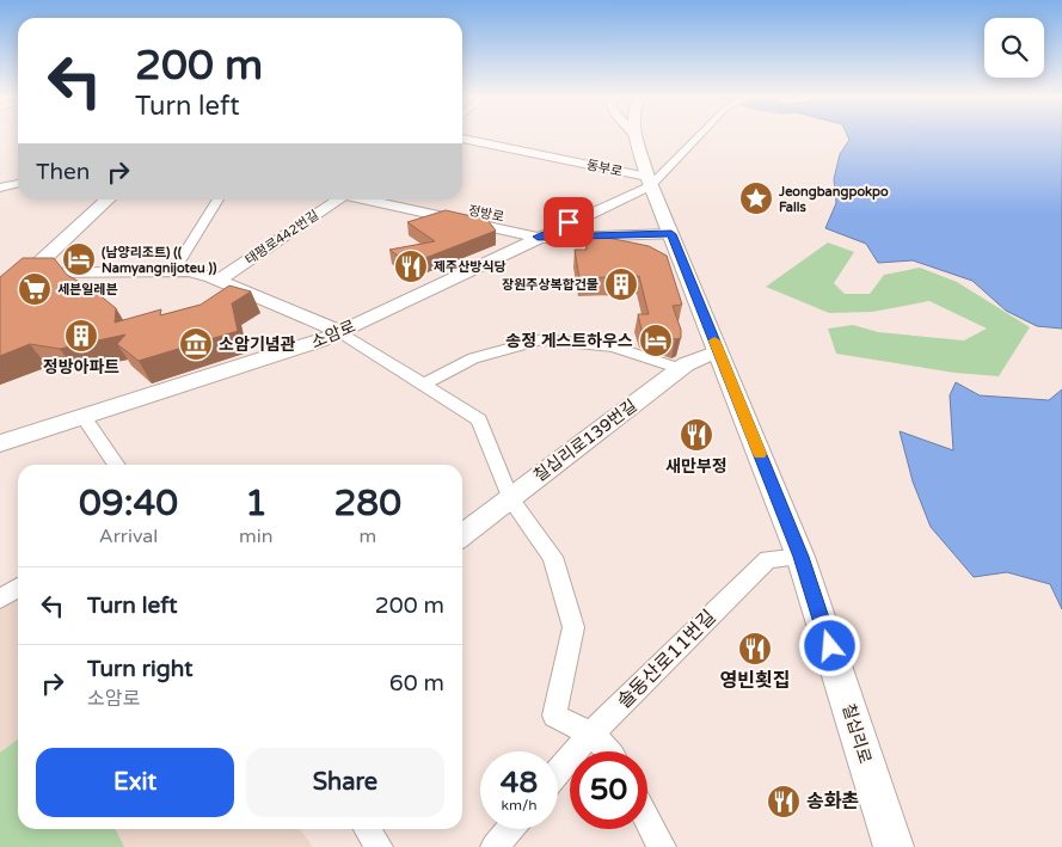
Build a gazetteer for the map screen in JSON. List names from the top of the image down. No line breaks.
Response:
{"streets":{"main road":["칠십리로"],"street":["동부로","정방로","태평로442번길","소암로","칠십리로139번길","솔동산로11번길"]},"crossings":[["동부로","소암로"],["동부로","칠십리로"],["정방로","소암로"],["태평로442번길","소암로"],["태평로442번길","칠십리로139번길"],["태평로442번길","솔동산로11번길"],["소암로","칠십리로"],["칠십리로139번길","칠십리로"],["솔동산로11번길","칠십리로"]],"places":{"place":["Jeongbangpokpo Falls"],"hotel":["(남양리조트) (( Namyangnijoteu ))","송정 게스트하우스"],"restaurant":["제주산방식당","새만부정","영빈횟집","송화촌"],"building":["장원주상복합건물","정방아파트"],"supermarket":["세븐일레븐"],"museum":["소암기념관"]},"page":{"turn":["200 m","Turn left"],"then":"Then","eta":["09:40","Arrival","1","min","280","m"],"list":[{"name":"Turn left","value":"200 m"},{"name":"Turn right","note":"소암로","value":"60 m"}],"buttons":["Exit","Share"],"speed":"48 km/h","limit":"50"}}
